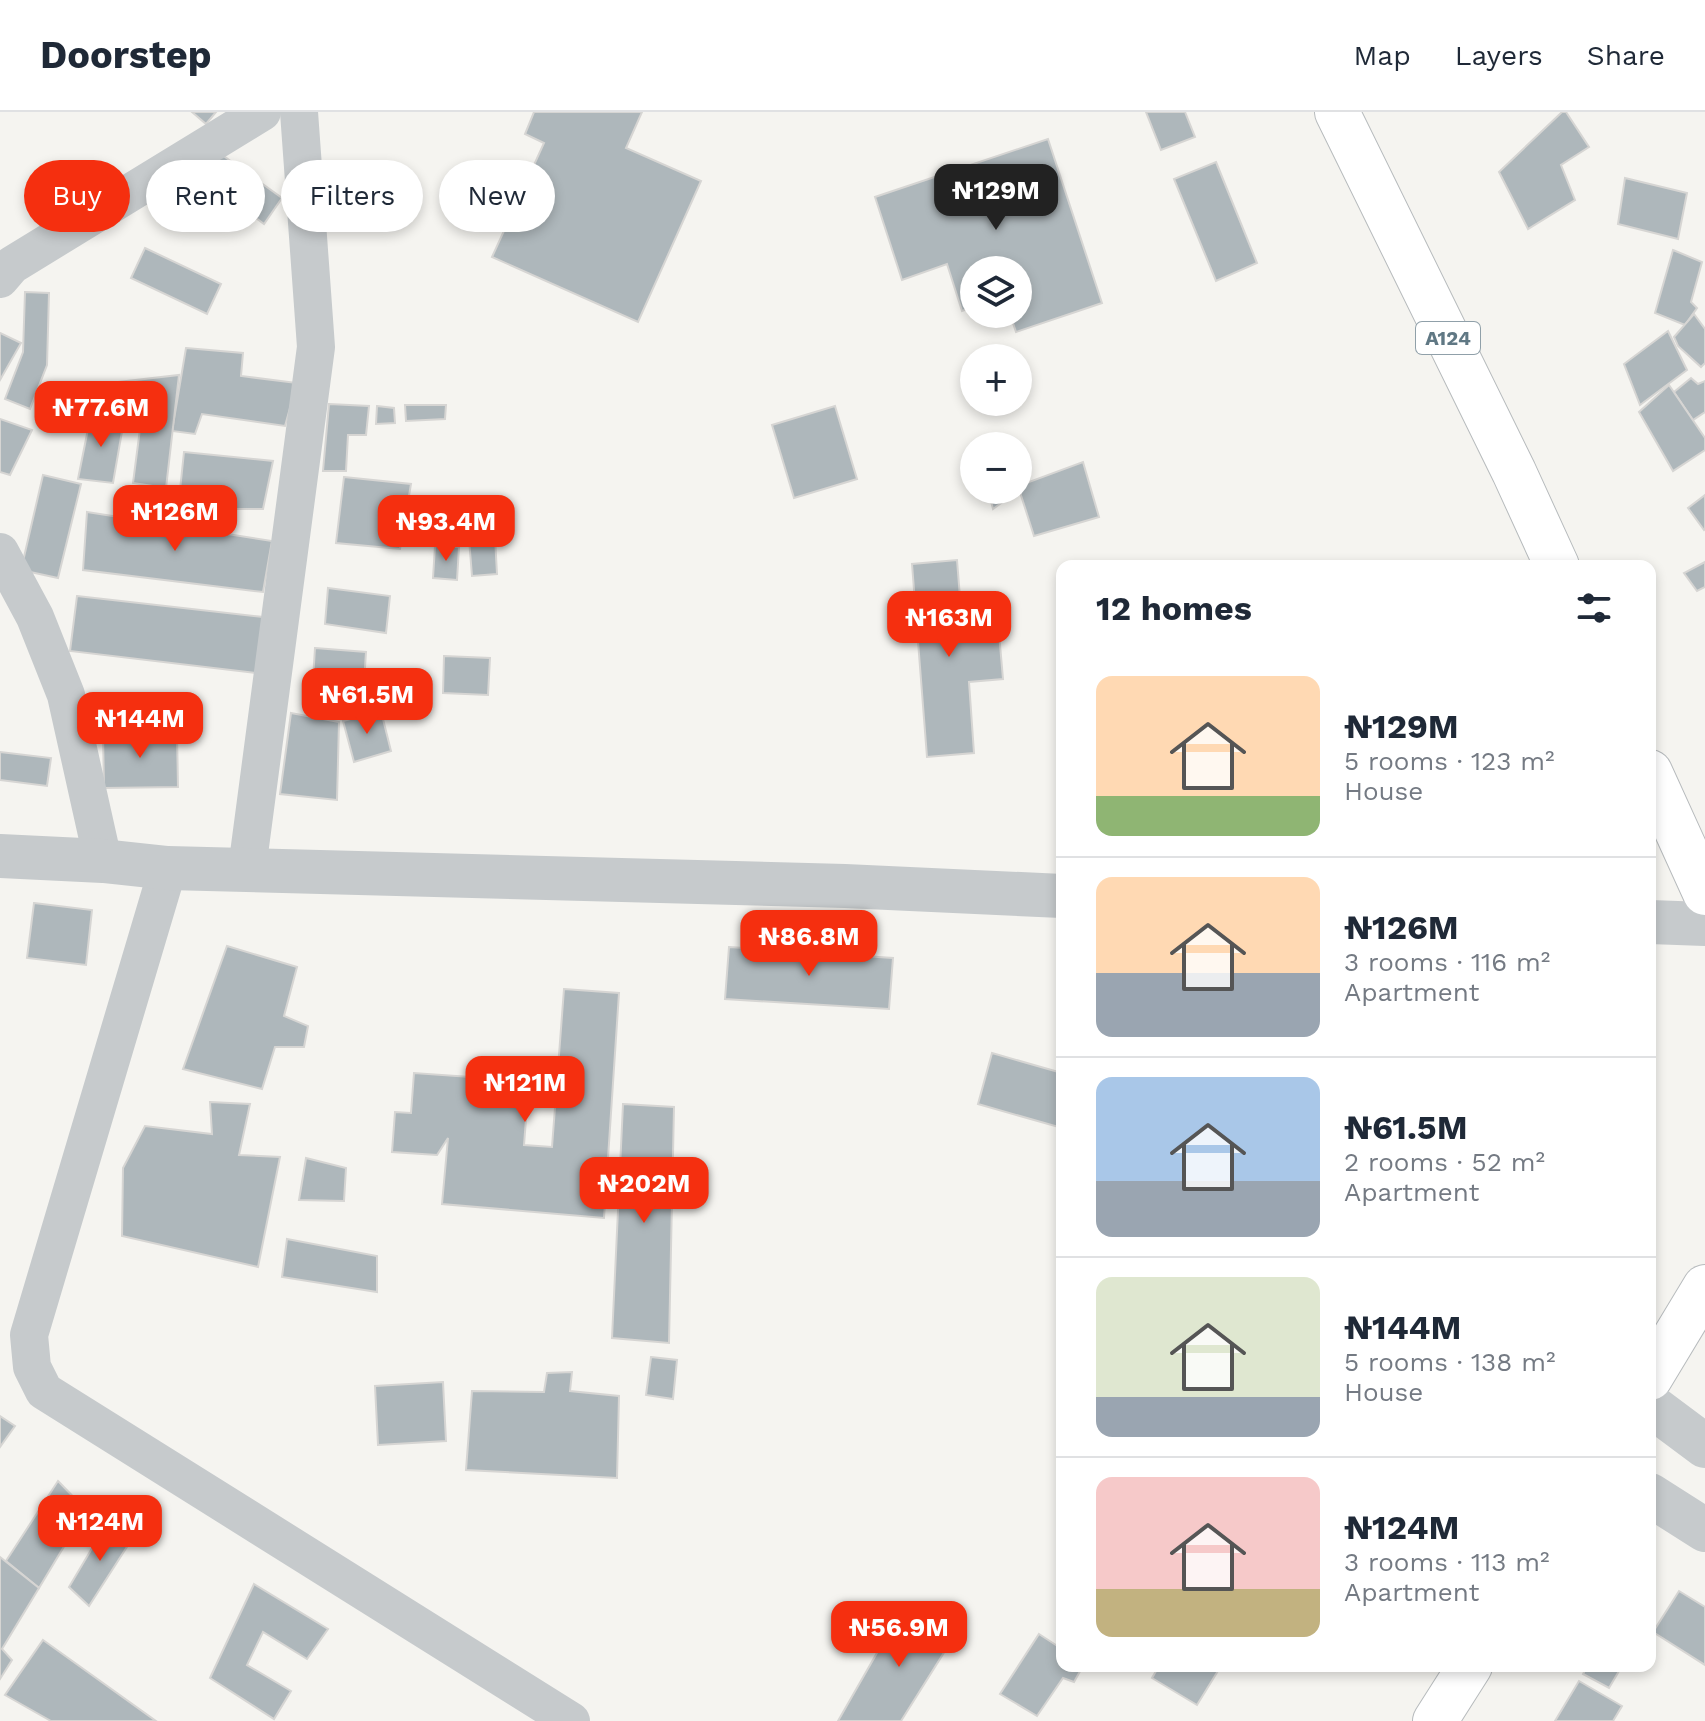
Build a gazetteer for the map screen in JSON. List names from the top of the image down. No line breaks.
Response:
{"streets":{"highway":["A124"]},"page":{"header":"Doorstep","nav":["Map","Layers","Share"],"chip":["Buy","Rent","Filters","New"],"price":["₦129M","₦77.6M","₦126M","₦93.4M","₦163M","₦61.5M","₦144M","₦86.8M","₦121M","₦202M","₦124M","₦56.9M"],"map_buttons":["+","−"],"heading":"12 homes","list":[{"name":"₦129M","note":"5 rooms · 123 m² · House"},{"name":"₦126M","note":"3 rooms · 116 m² · Apartment"},{"name":"₦61.5M","note":"2 rooms · 52 m² · Apartment"},{"name":"₦144M","note":"5 rooms · 138 m² · House"},{"name":"₦124M","note":"3 rooms · 113 m² · Apartment"}]}}
